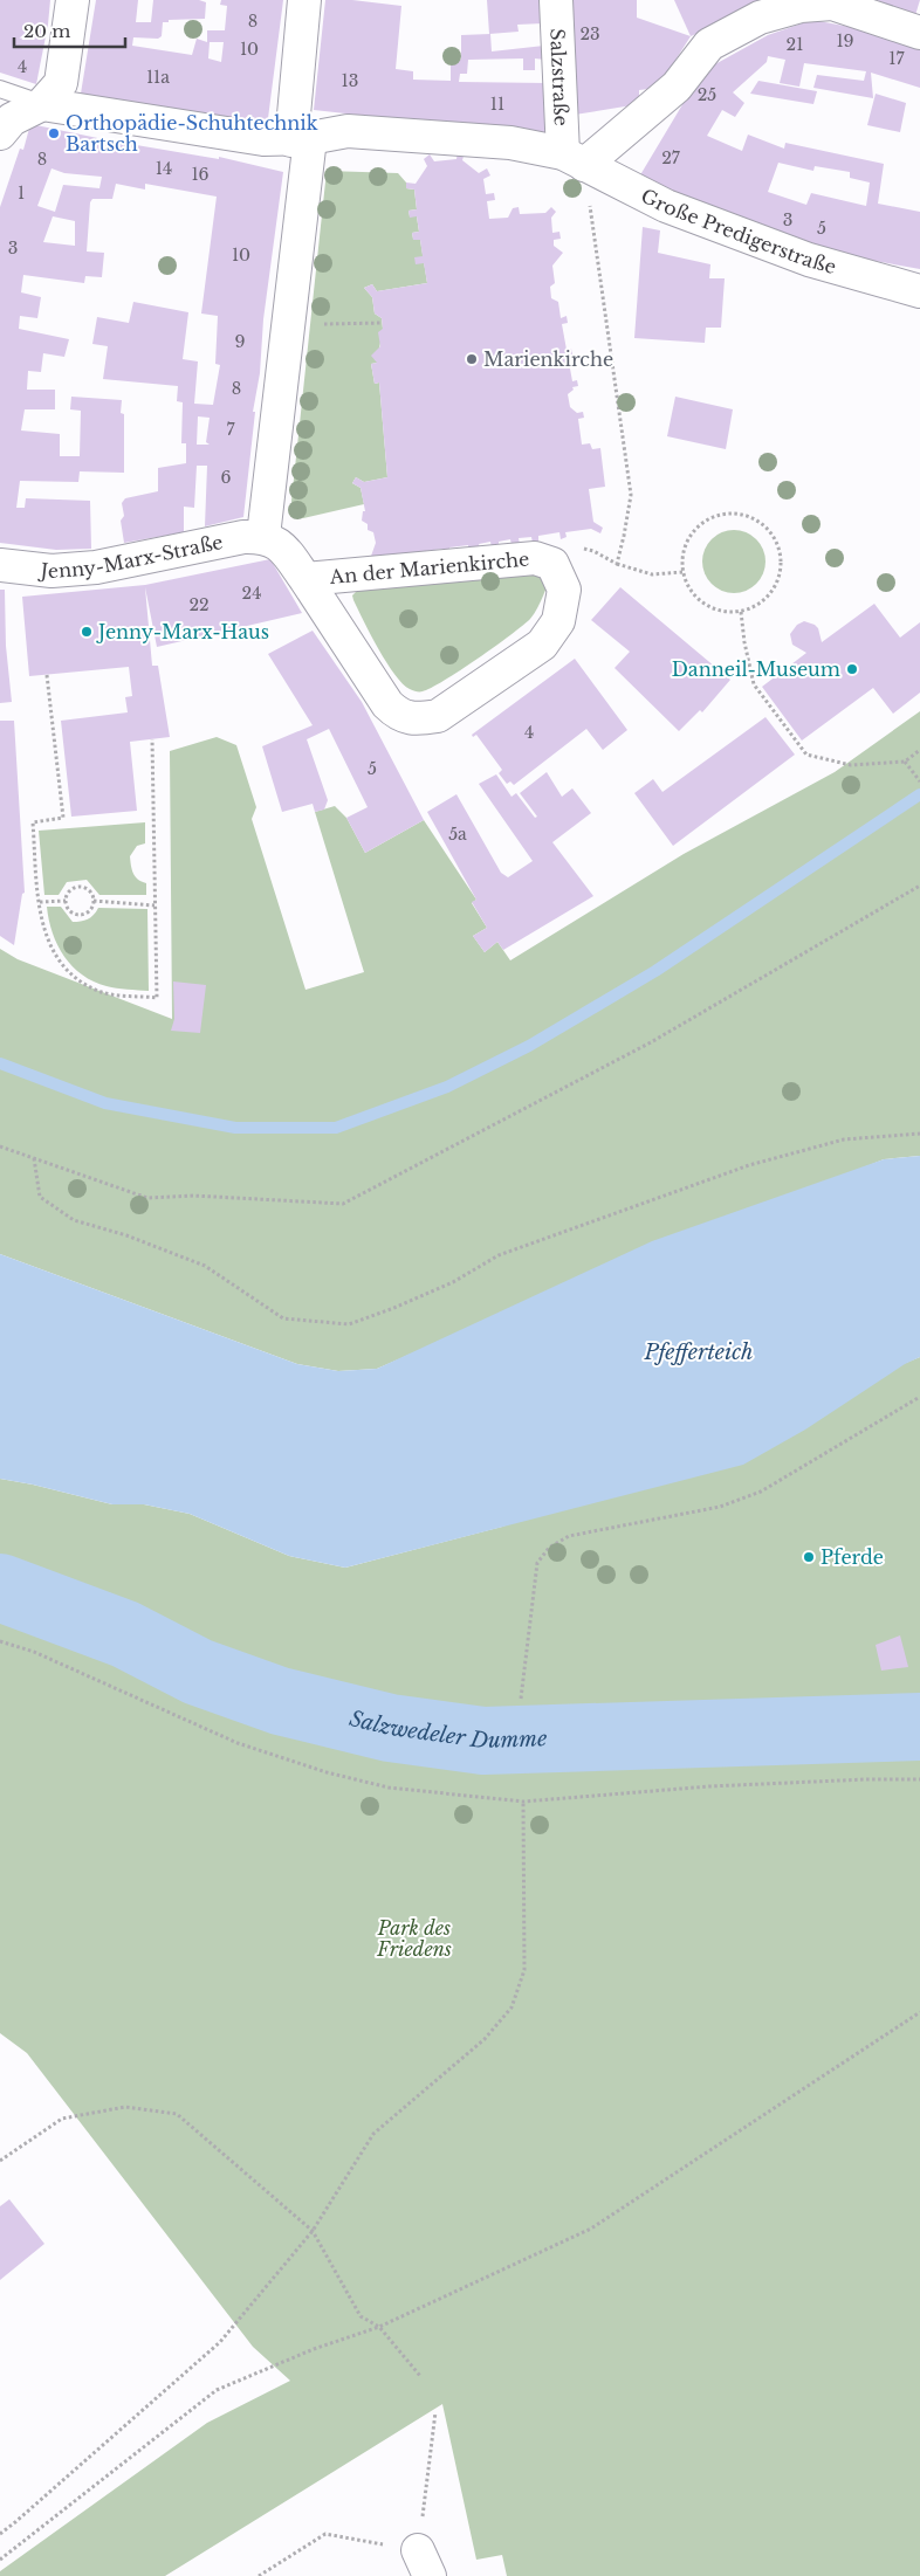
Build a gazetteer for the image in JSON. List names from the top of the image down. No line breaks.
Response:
{"streets":{"street":["Salzstraße","Große Predigerstraße","Jenny-Marx-Straße","An der Marienkirche"]},"crossings":[["Salzstraße","Große Predigerstraße"],["Jenny-Marx-Straße","An der Marienkirche"]],"water":["Pfefferteich","Salzwedeler Dumme"],"parks":["Park des Friedens"],"places":["Orthopädie-Schuhtechnik Bartsch","Marienkirche","Jenny-Marx-Haus","Danneil-Museum","Pferde"],"house_numbers":["8","23","19","21","10","17","4","11a","13","25","11","27","8","14","16","1","3","5","3","10","9","8","7","6","24","22","4","5","5a"],"scale_bar":"20 m"}
